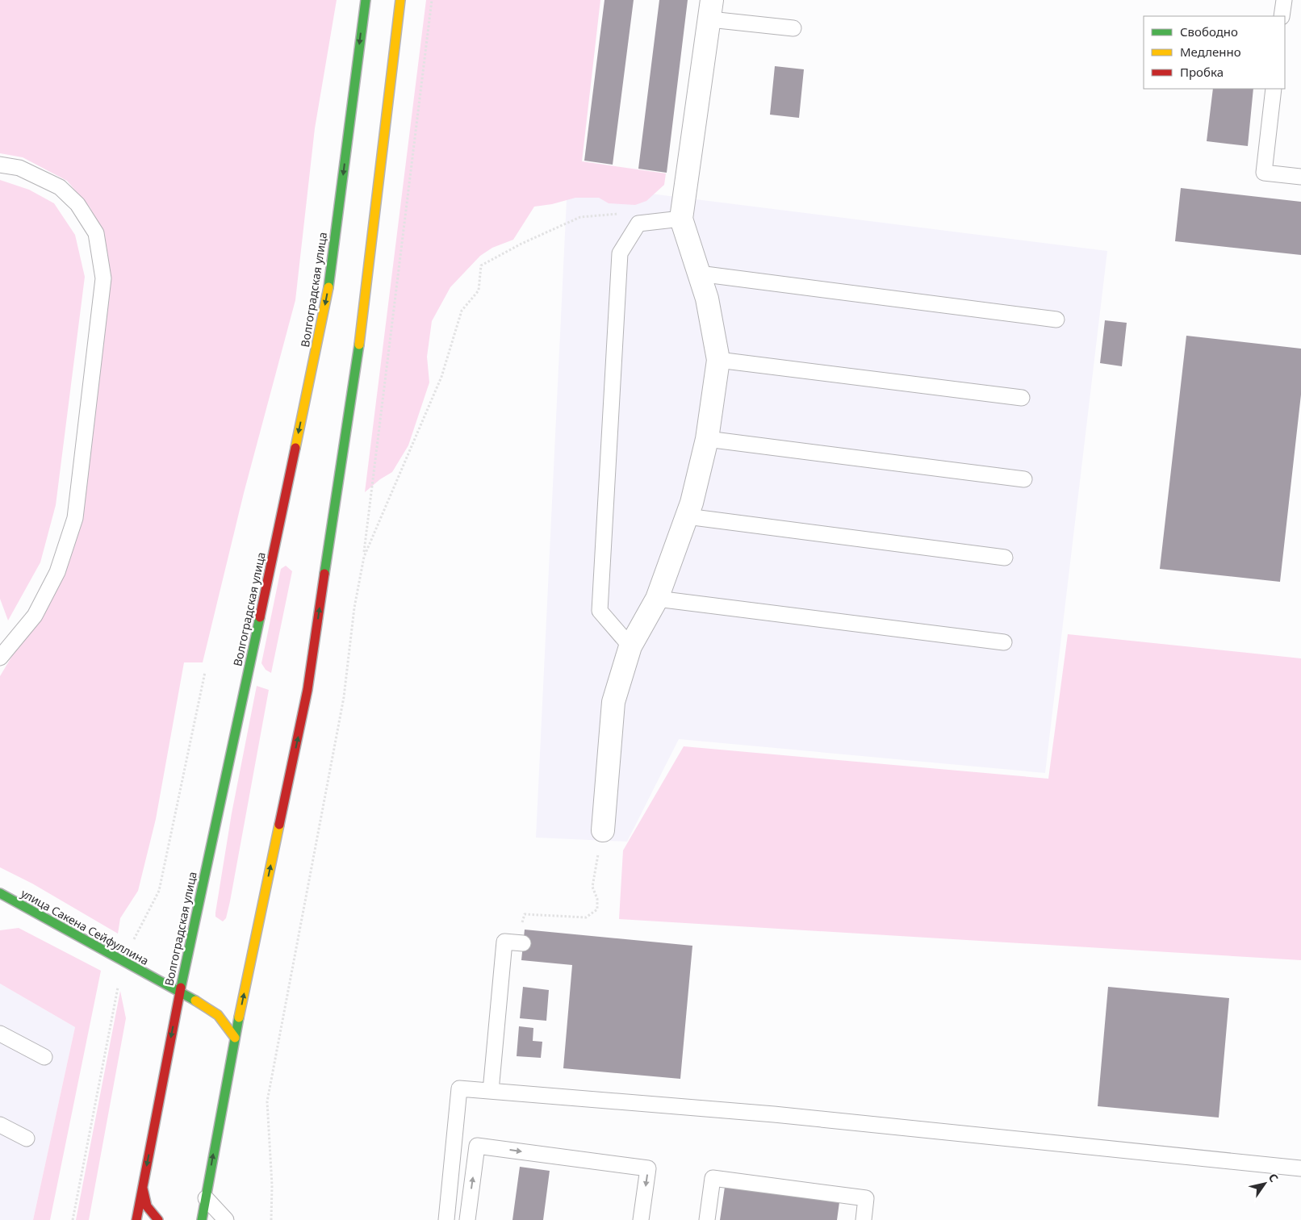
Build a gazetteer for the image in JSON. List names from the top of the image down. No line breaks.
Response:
{"streets":{"main road":["Волгоградская улица","улица Сакена Сейфуллина"]},"crossings":[["Волгоградская улица","улица Сакена Сейфуллина"]],"legend":["Свободно","Медленно","Пробка"],"north":"top right"}
